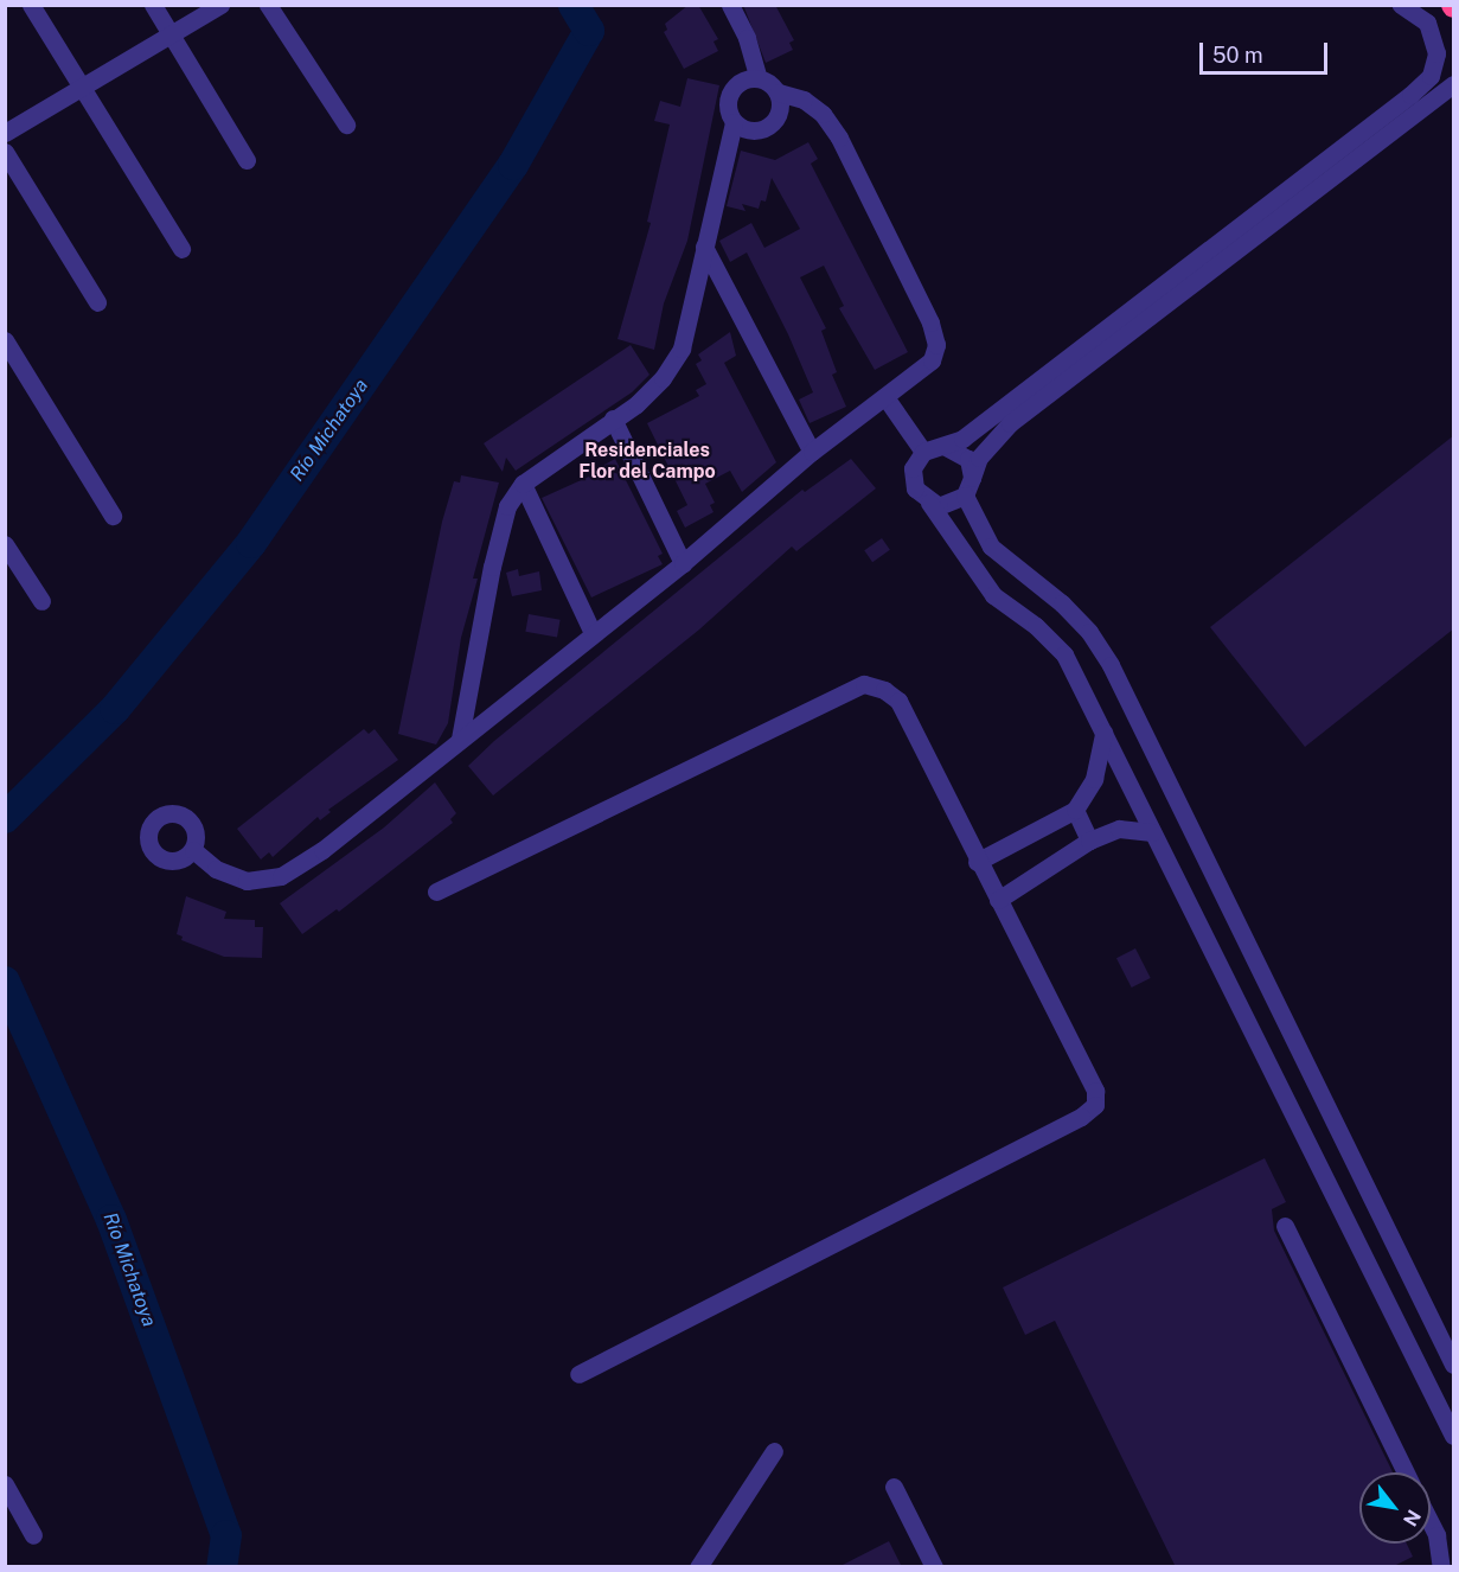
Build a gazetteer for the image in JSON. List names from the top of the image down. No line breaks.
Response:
{"districts":["Residenciales Flor del Campo"],"water":["Río Michatoya"],"scale_bar":"50 m","north":"bottom right"}
